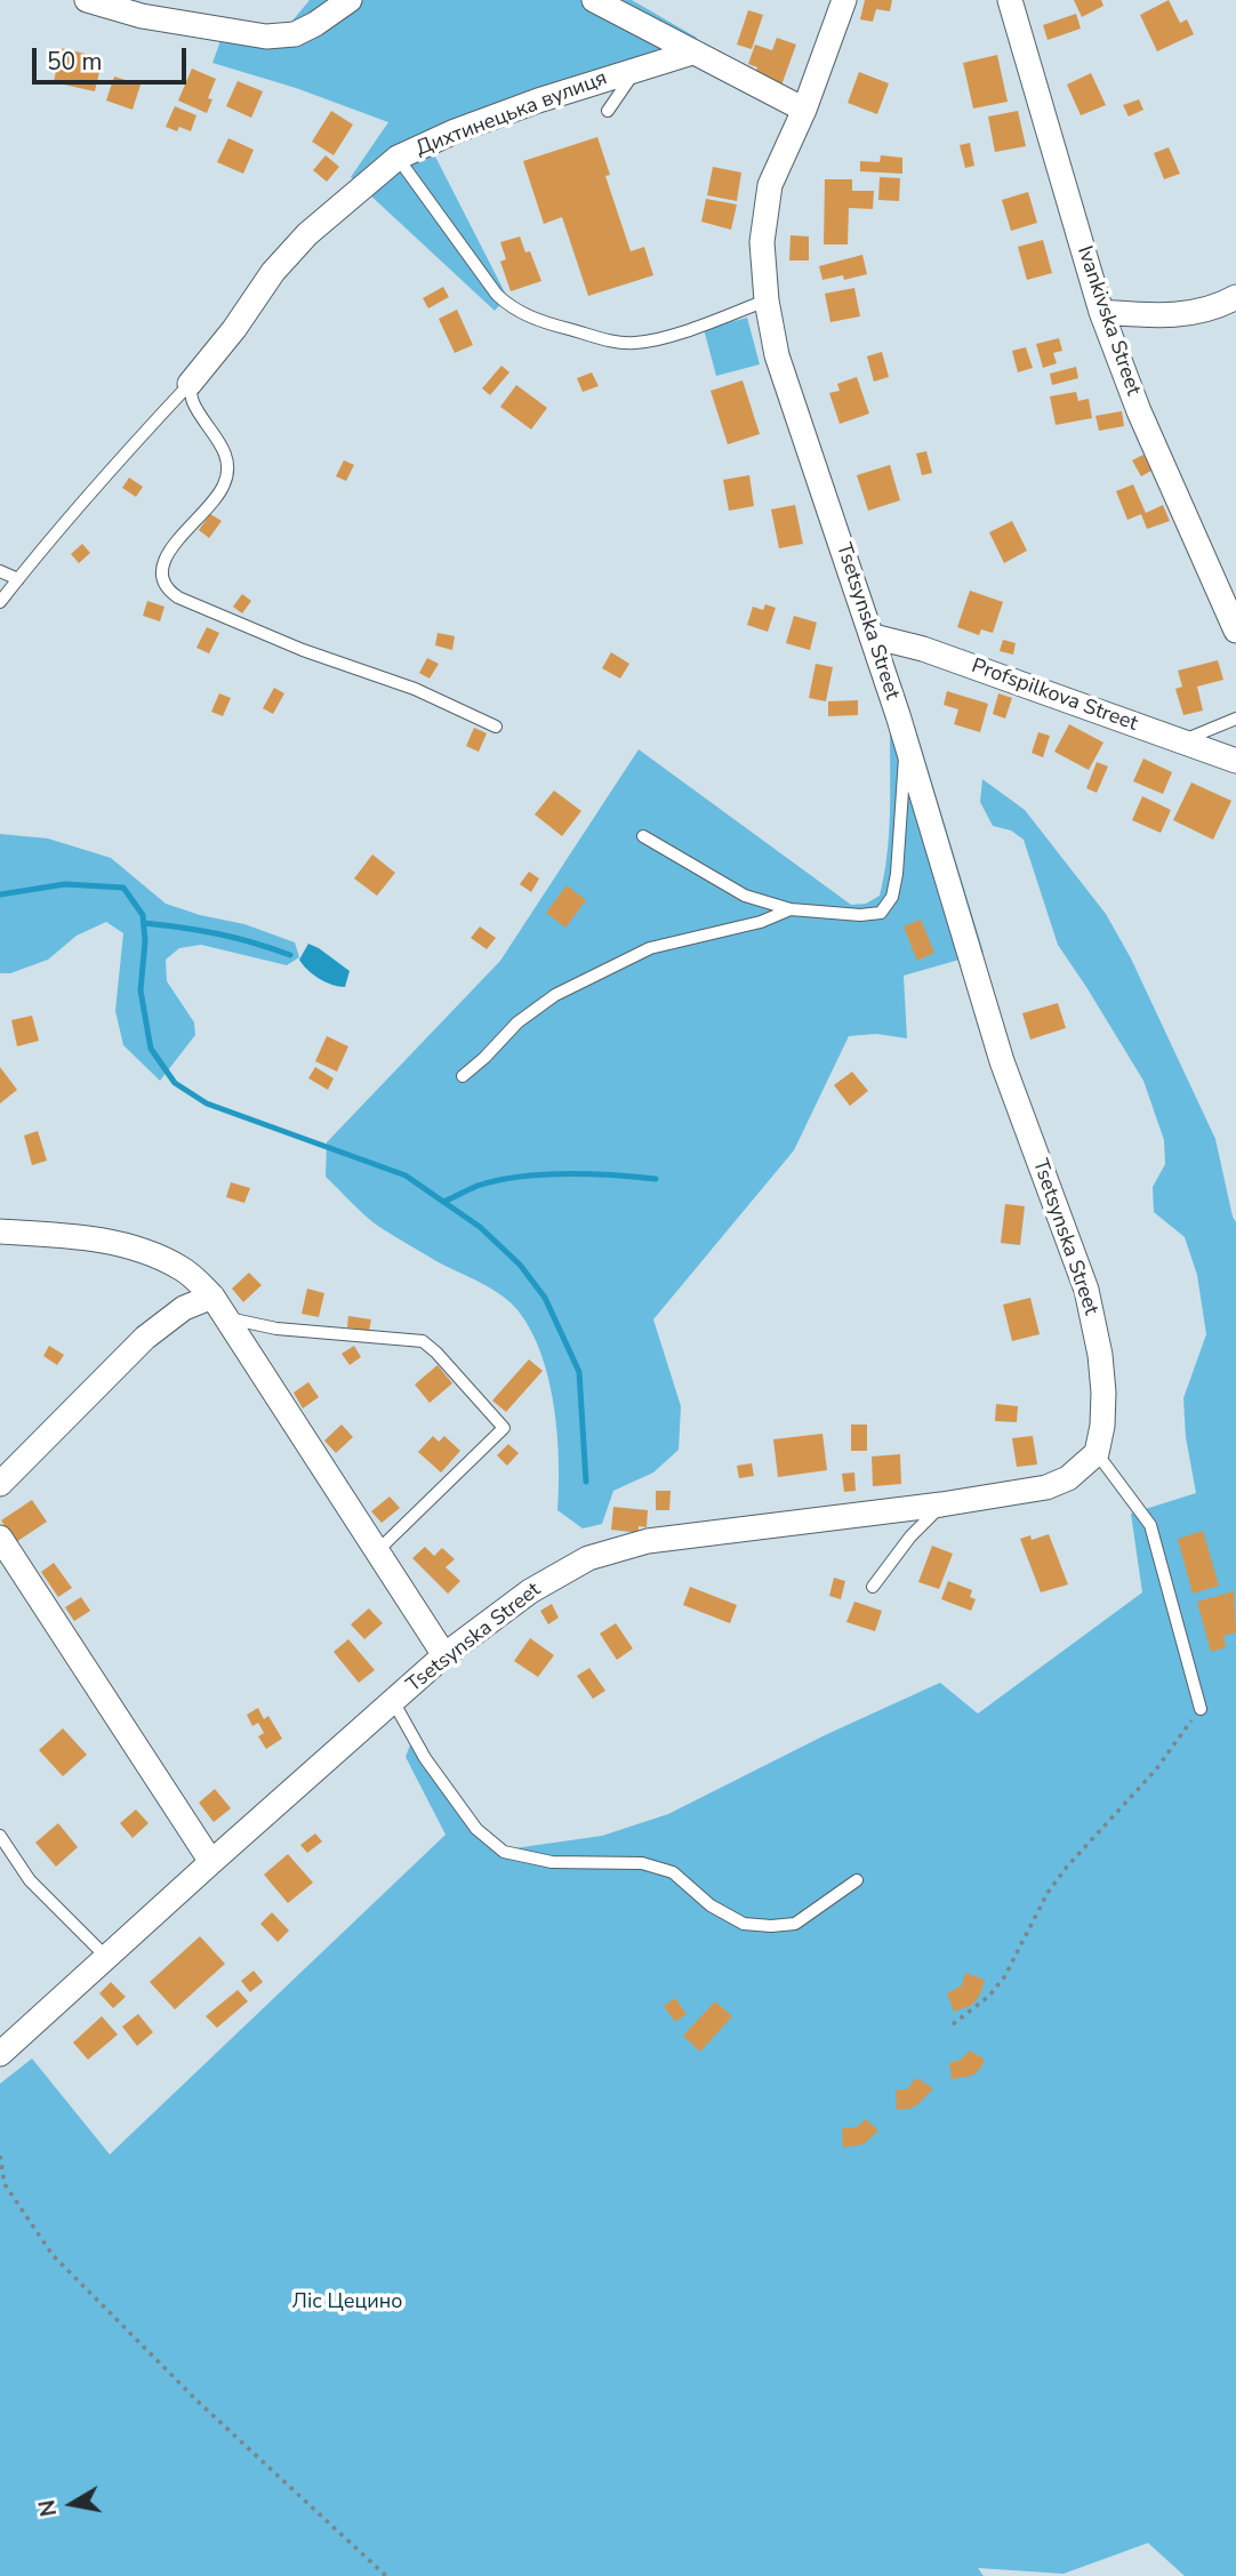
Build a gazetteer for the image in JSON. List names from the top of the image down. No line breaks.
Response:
{"streets":{"street":["Дихтинецька вулиця","Ivankivska Street","Tsetsynska Street","Profspilkova Street"]},"crossings":[["Tsetsynska Street","Profspilkova Street"]],"parks":["Ліс Цецино"],"scale_bar":"50 m","north":"left"}
